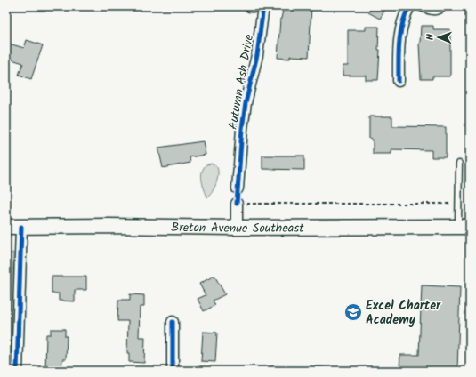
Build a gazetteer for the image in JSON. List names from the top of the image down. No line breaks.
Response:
{"streets":{"main road":["Breton Avenue Southeast"],"street":["Autumn Ash Drive"]},"places":{"school or university":["Excel Charter Academy"]},"north":"left"}
